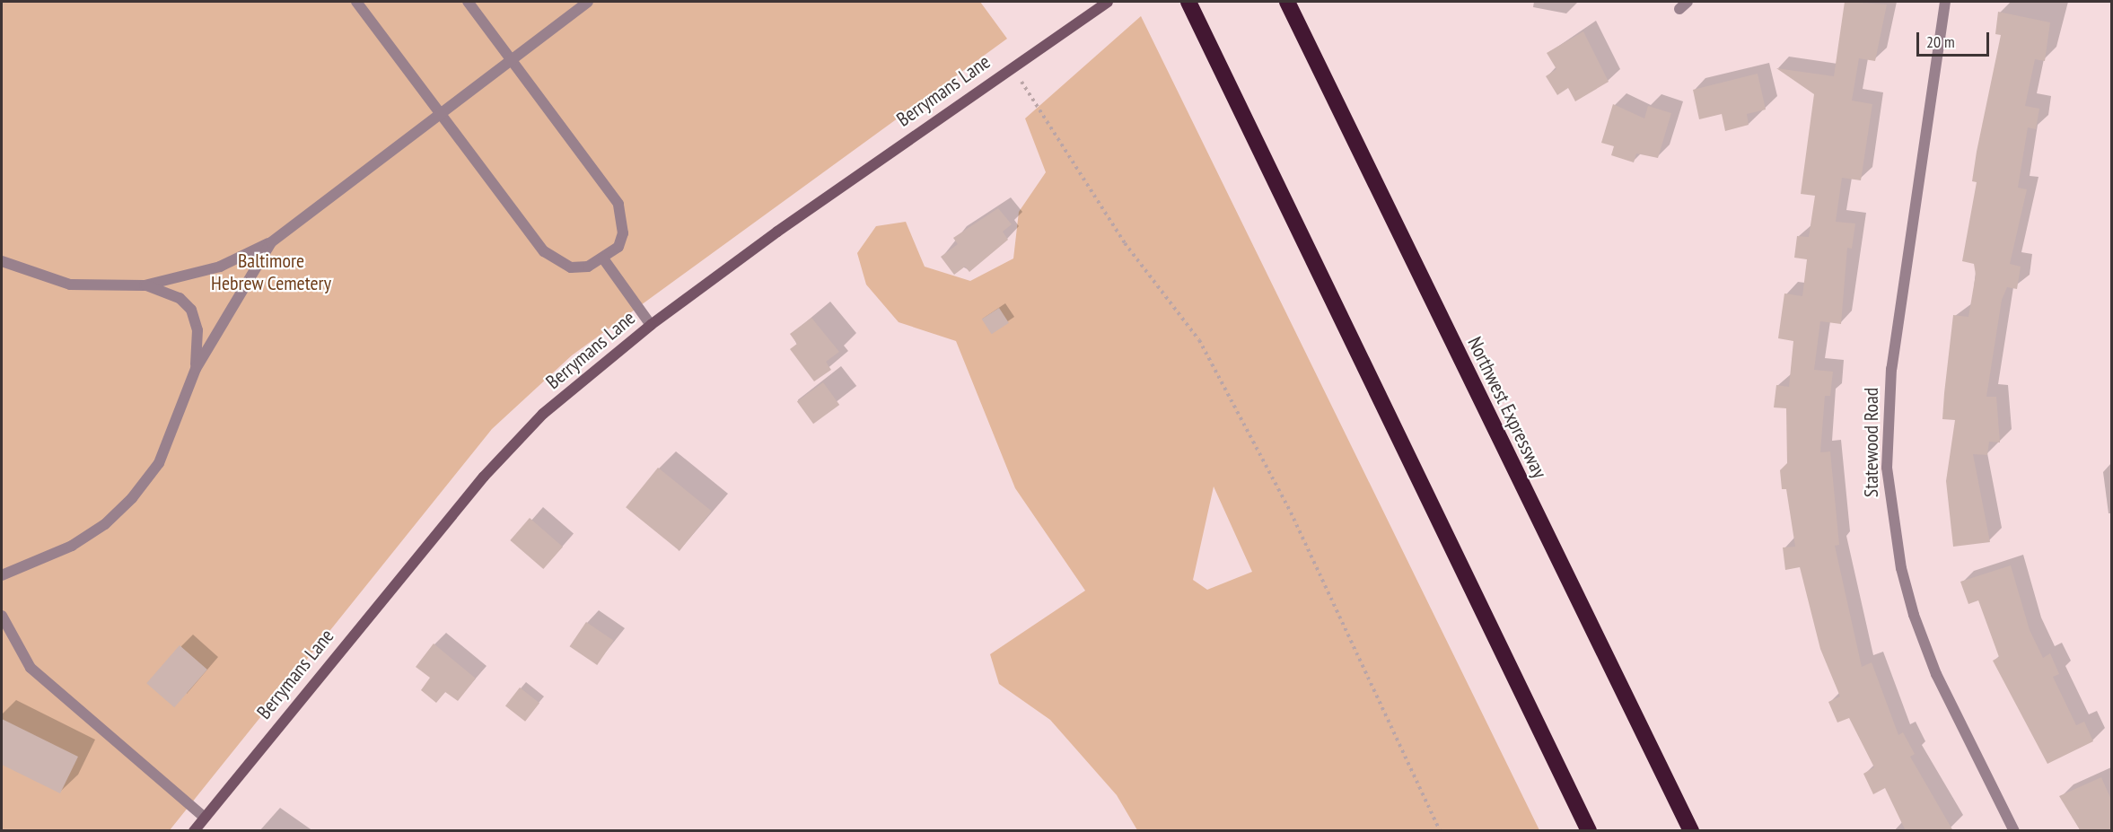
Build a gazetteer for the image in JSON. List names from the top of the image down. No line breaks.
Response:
{"streets":{"highway":["Northwest Expressway"],"street":["Berrymans Lane","Statewood Road"]},"parks":["Baltimore Hebrew Cemetery"],"scale_bar":"20 m"}
